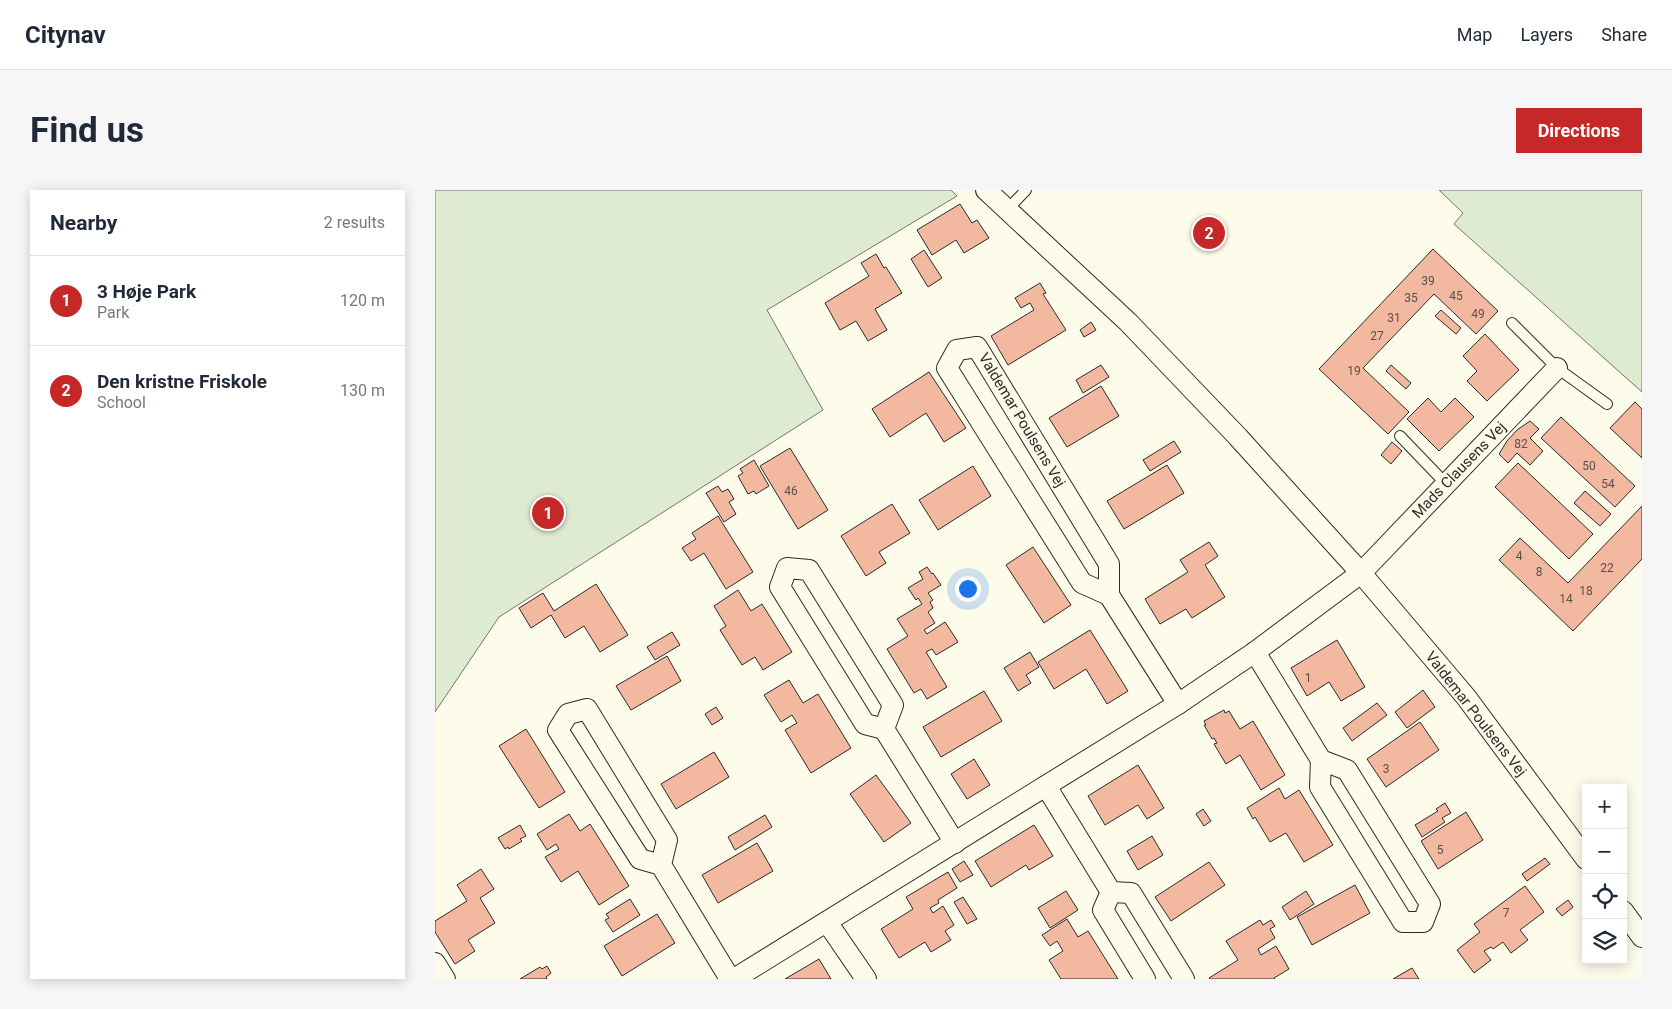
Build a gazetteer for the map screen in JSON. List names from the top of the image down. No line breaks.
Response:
{"streets":{"street":["Valdemar Poulsens Vej","Mads Clausens Vej"]},"crossings":[["Valdemar Poulsens Vej","Mads Clausens Vej"]],"house_numbers":["39","45","35","49","31","27","19","82","50","54","46","4","22","8","18","14","1","3","5","7"],"page":{"header":"Citynav","nav":["Map","Layers","Share"],"buttons":"Directions","title":"Find us","heading":["Nearby","2 results"],"pins":["2","1"],"list":[{"mark":"1","name":"3 Høje Park","note":"Park","value":"120 m"},{"mark":"2","name":"Den kristne Friskole","note":"School","value":"130 m"}],"map_buttons":["+","−"]}}
